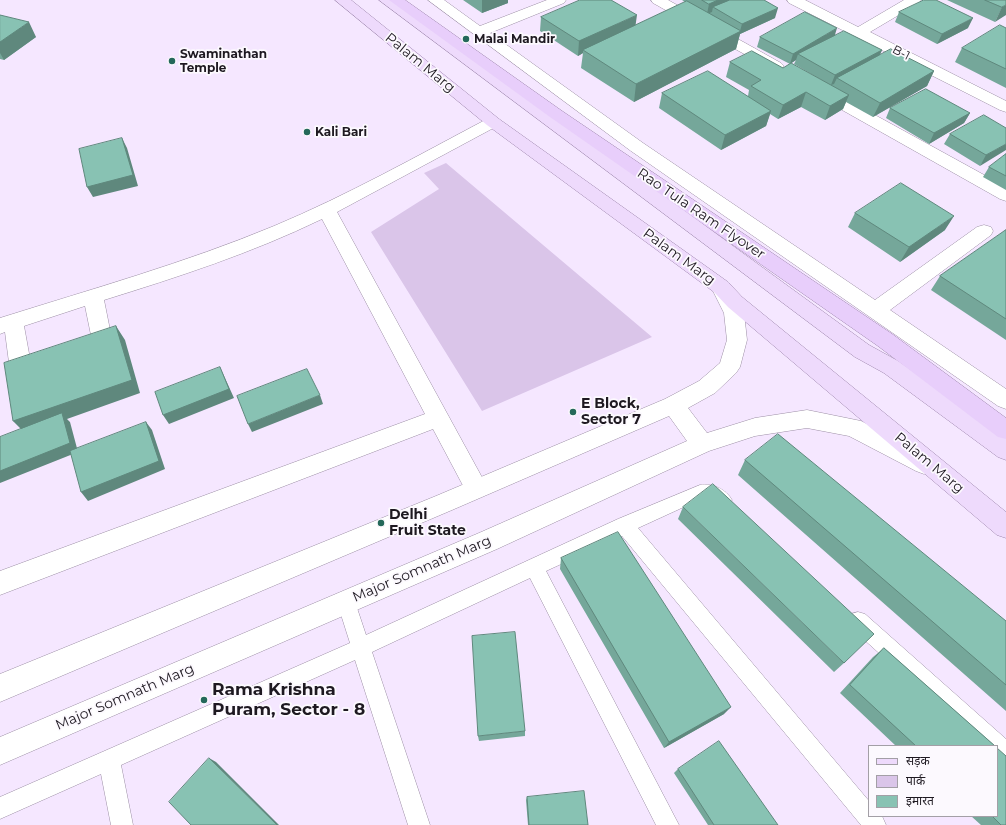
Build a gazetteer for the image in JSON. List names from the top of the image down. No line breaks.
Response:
{"streets":{"highway":["Rao Tula Ram Flyover"],"main road":["Palam Marg"],"street":["B-1","Major Somnath Marg"]},"crossings":[["Palam Marg","Major Somnath Marg"]],"places":["Malai Mandir","Swaminathan Temple","Kali Bari","E Block, Sector 7","Delhi Fruit State","Rama Krishna Puram, Sector - 8"],"legend":["सड़क","पार्क","इमारत"]}
